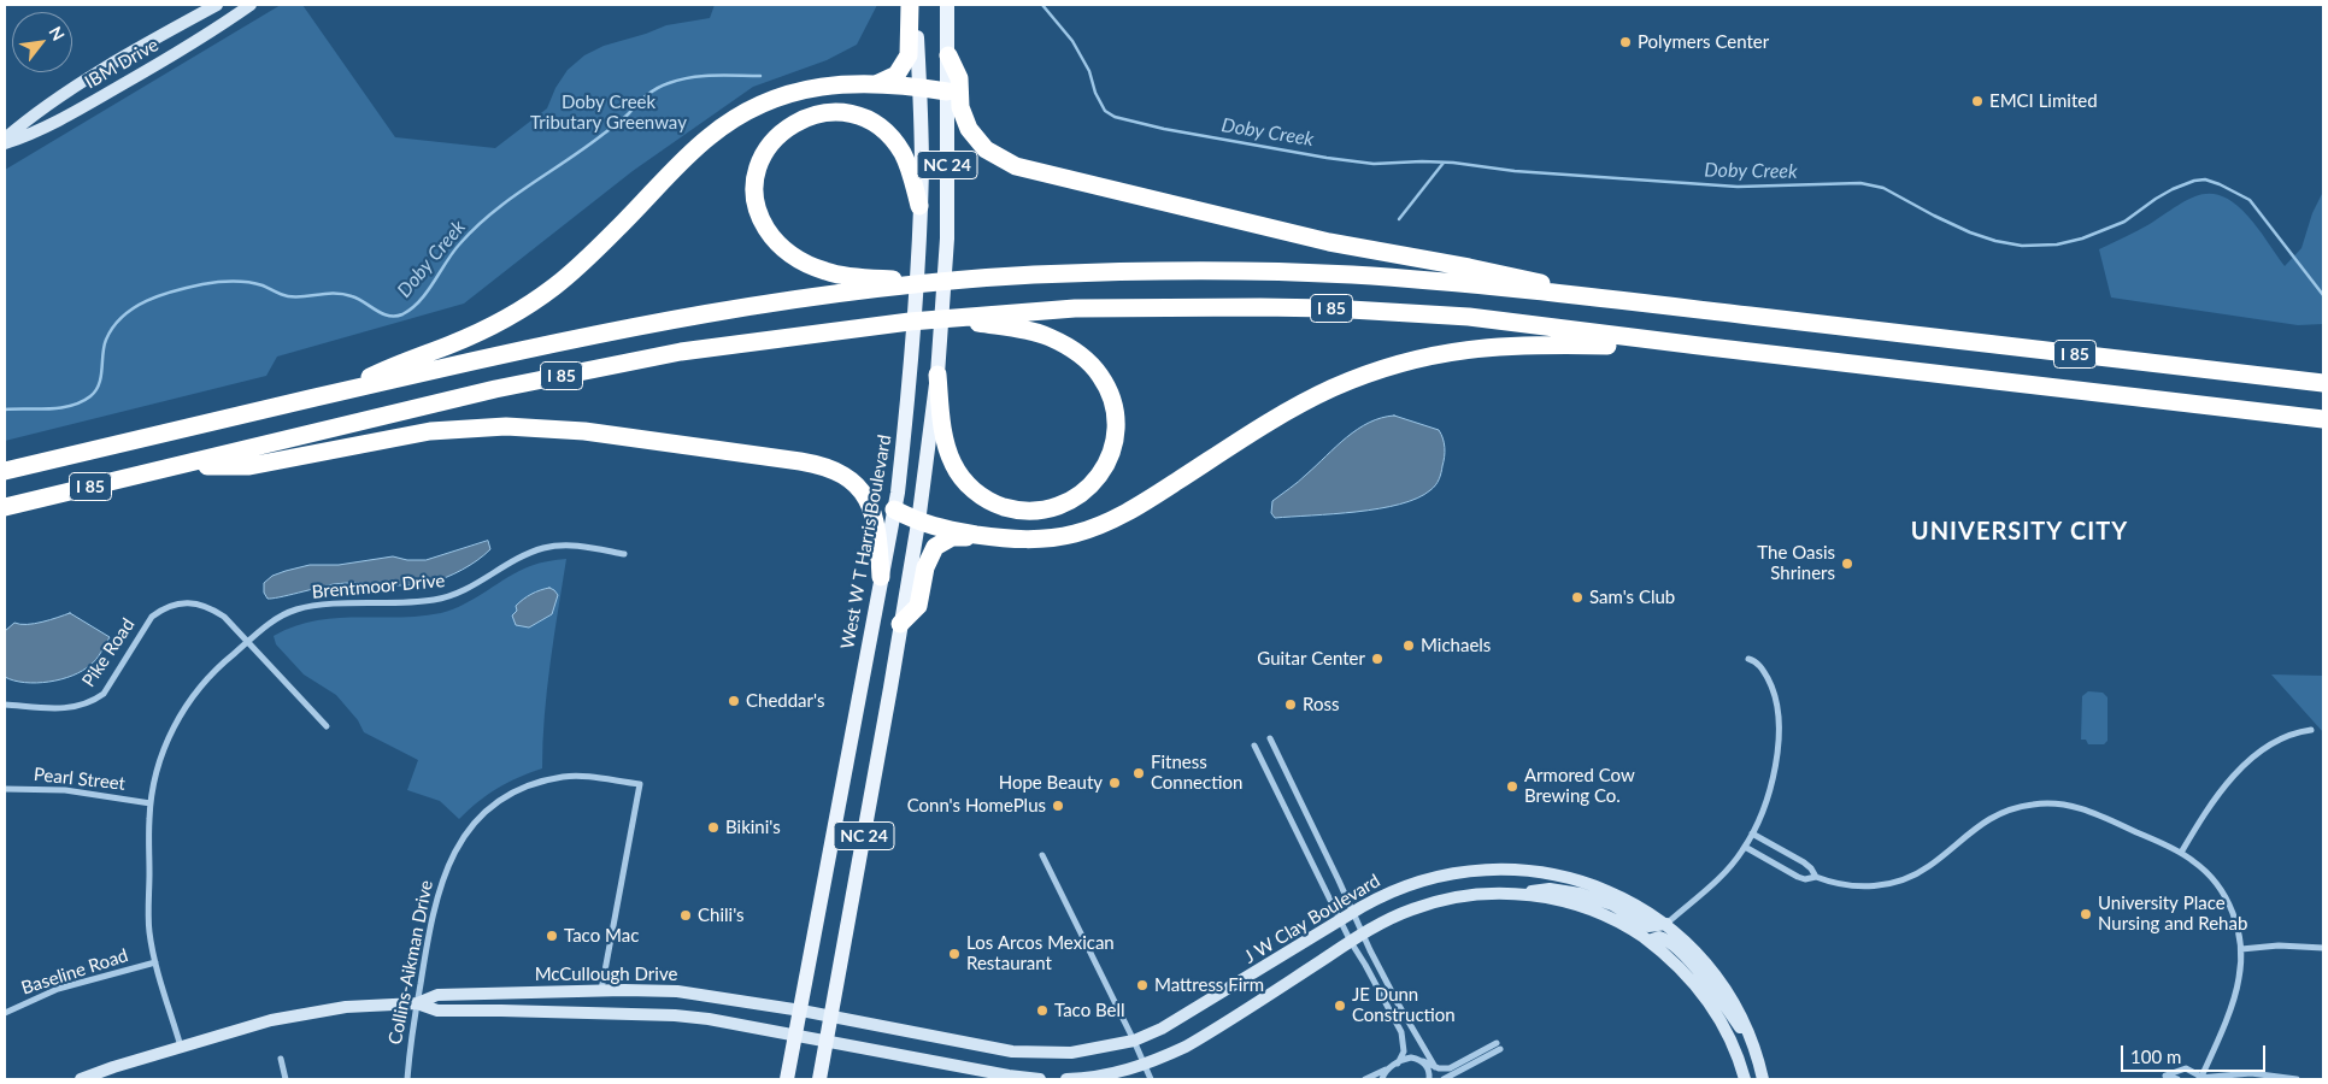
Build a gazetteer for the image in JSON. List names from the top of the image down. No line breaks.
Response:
{"streets":{"highway":["I 85"],"main road":["NC 24","West W T Harris Boulevard"],"street":["IBM Drive","Brentmoor Drive","Pike Road","Pearl Street","J W Clay Boulevard","Collins-Aikman Drive","Baseline Road","McCullough Drive"]},"crossings":[["NC 24","J W Clay Boulevard"],["NC 24","McCullough Drive"],["West W T Harris Boulevard","McCullough Drive"],["Brentmoor Drive","Pike Road"],["Brentmoor Drive","Pearl Street"],["Brentmoor Drive","Baseline Road"],["Brentmoor Drive","McCullough Drive"],["J W Clay Boulevard","McCullough Drive"],["Collins-Aikman Drive","McCullough Drive"]],"districts":["UNIVERSITY CITY"],"water":["Doby Creek"],"parks":["Doby Creek Tributary Greenway"],"places":["Polymers Center","EMCI Limited","The Oasis Shriners","Sam's Club","Michaels","Guitar Center","Cheddar's","Ross","Fitness Connection","Hope Beauty","Armored Cow Brewing Co.","Conn's HomePlus","Bikini's","University Place Nursing and Rehab","Chili's","Taco Mac","Los Arcos Mexican Restaurant","Mattress Firm","JE Dunn Construction","Taco Bell"],"scale_bar":"100 m","north":"top right"}
